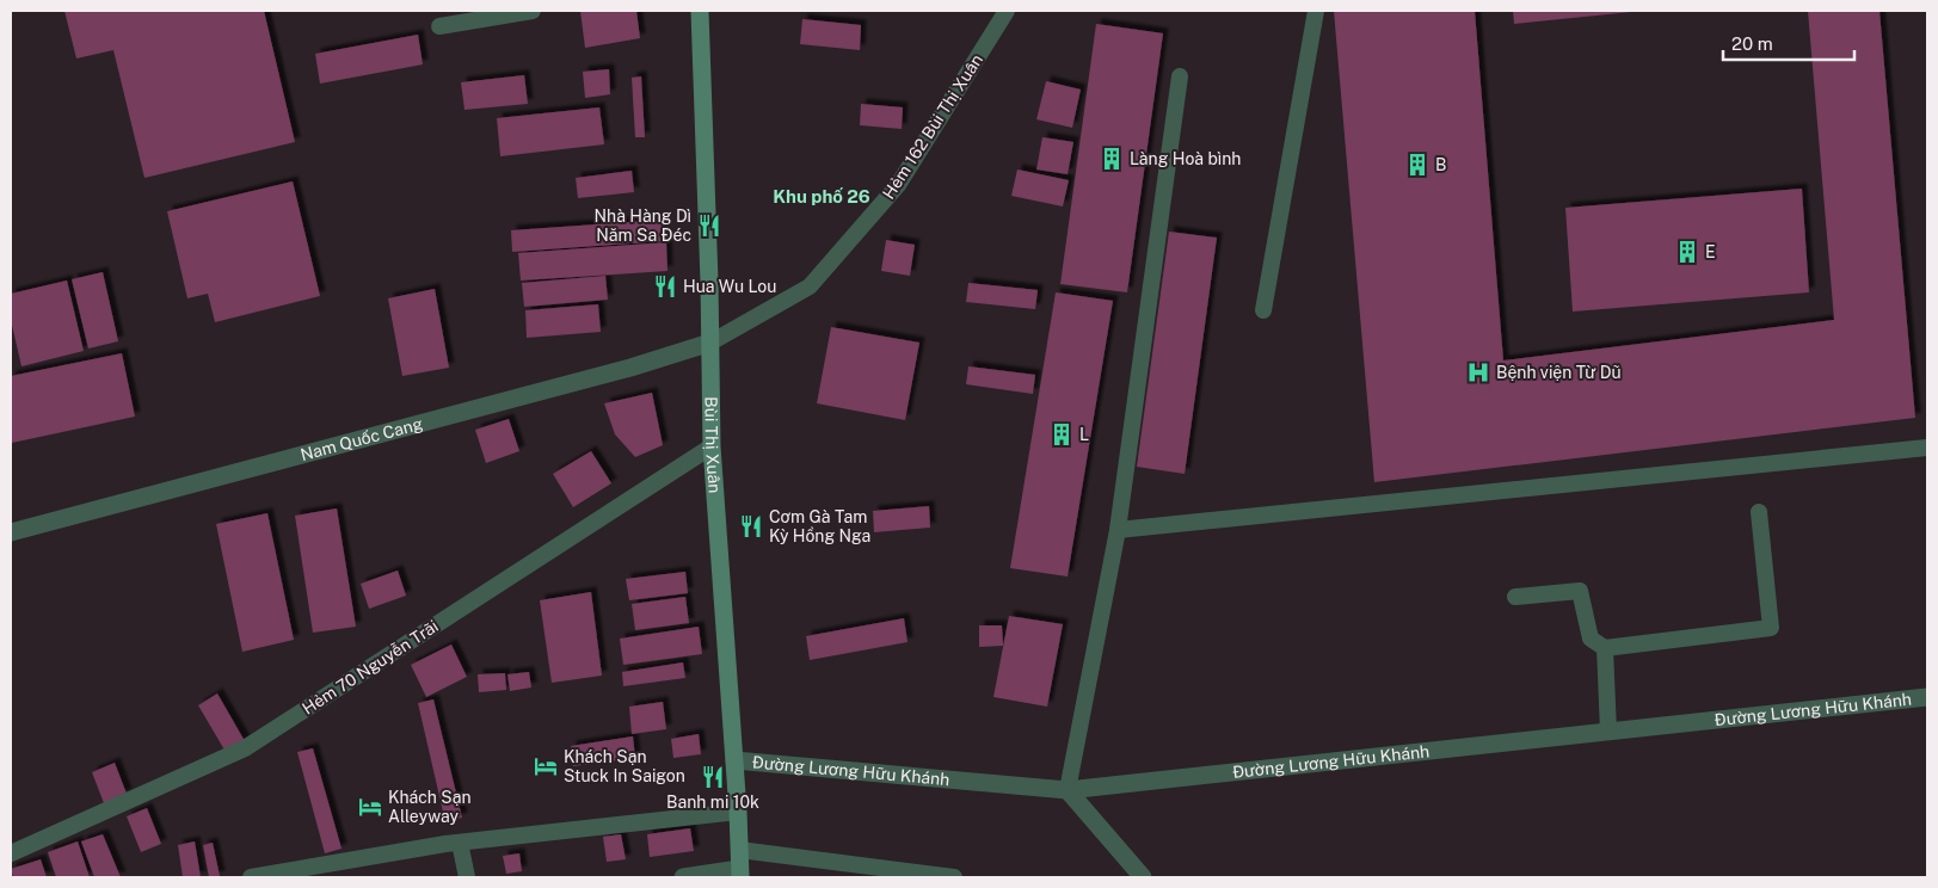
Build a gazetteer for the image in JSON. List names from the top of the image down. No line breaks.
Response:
{"streets":{"street":["Nam Quốc Cang","Bùi Thị Xuân","Đường Lương Hữu Khánh"],"lane":["Hẻm 162 Bùi Thị Xuân","Hẻm 70 Nguyễn Trãi"]},"crossings":[["Hẻm 162 Bùi Thị Xuân","Nam Quốc Cang"],["Hẻm 162 Bùi Thị Xuân","Bùi Thị Xuân"],["Nam Quốc Cang","Bùi Thị Xuân"],["Bùi Thị Xuân","Hẻm 70 Nguyễn Trãi"],["Bùi Thị Xuân","Đường Lương Hữu Khánh"]],"districts":["Khu phố 26"],"places":{"building":["Làng Hoà bình","B","E","L"],"restaurant":["Nhà Hàng Dì Năm Sa Đéc","Hua Wu Lou","Cơm Gà Tam Kỳ Hồng Nga","Banh mi 10k"],"hospital":["Bệnh viện Từ Dũ"],"hotel":["Khách Sạn Stuck In Saigon","Khách Sạn Alleyway"]},"scale_bar":"20 m"}
